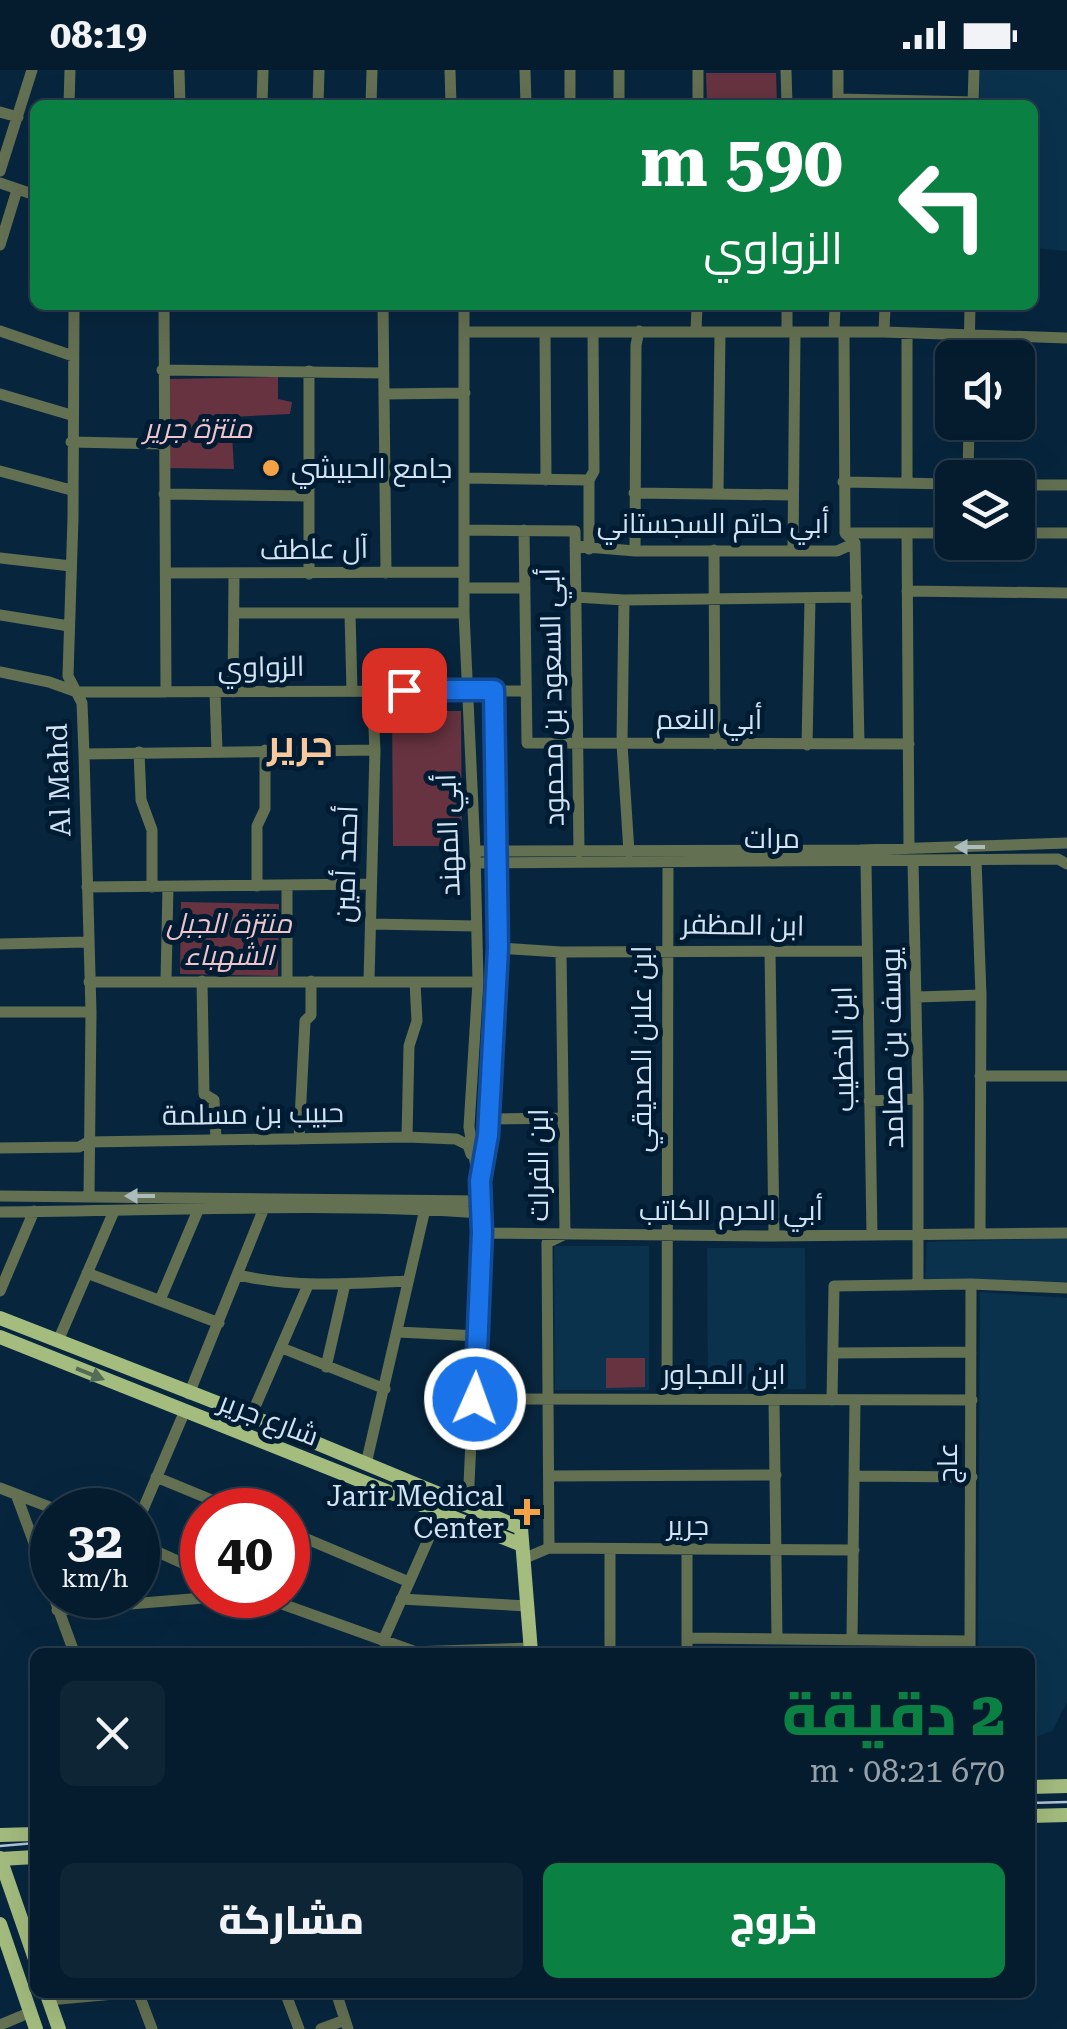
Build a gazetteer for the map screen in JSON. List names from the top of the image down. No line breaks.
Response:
{"streets":{"main road":["شارع جرير"],"street":["أبي حاتم السجستاني","آل عاطف","الزواوي","أبي السعود بن محمود","أبي النعم","Al Mahd","أبي المهند","مرات","أحمد أمين","ابن المظفر","يوسف بن مصامد","ابن علان الصديقي","ابن الخطيب","حبيب بن مسلمة","ابن الفرات","أبي الحرم الكاتب","ابن المجاور","عاج","جرير"]},"crossings":[["أبي حاتم السجستاني","أبي السعود بن محمود"],["أبي حاتم السجستاني","أبي النعم"],["آل عاطف","أبي المهند"],["الزواوي","أبي النعم"],["الزواوي","Al Mahd"],["الزواوي","أبي المهند"],["الزواوي","أحمد أمين"],["أبي السعود بن محمود","أبي النعم"],["أبي السعود بن محمود","أبي المهند"],["أبي السعود بن محمود","مرات"],["Al Mahd","حبيب بن مسلمة"],["أبي المهند","مرات"],["أبي المهند","ابن المظفر"],["أبي المهند","حبيب بن مسلمة"],["أبي المهند","أبي الحرم الكاتب"],["أبي المهند","ابن المجاور"],["أبي المهند","شارع جرير"],["مرات","يوسف بن مصامد"],["مرات","ابن علان الصديقي"],["مرات","ابن الخطيب"],["ابن المظفر","ابن علان الصديقي"],["ابن المظفر","ابن الخطيب"],["ابن المظفر","ابن الفرات"],["يوسف بن مصامد","أبي الحرم الكاتب"],["ابن علان الصديقي","أبي الحرم الكاتب"],["ابن علان الصديقي","ابن المجاور"],["ابن الخطيب","أبي الحرم الكاتب"],["ابن الفرات","أبي الحرم الكاتب"],["ابن الفرات","ابن المجاور"],["ابن الفرات","جرير"],["ابن المجاور","عاج"],["شارع جرير","جرير"]],"districts":["جرير"],"parks":["منتزة جرير","منتزة الجبل الشهباء"],"places":{"other":["جامع الحبيشي"],"health":["Jarir Medical Center"]},"page":{"status":"08:19","turn":["590 m","الزواوي"],"speed":"32 km/h","limit":"40","heading":["2 دقيقة","670 m · 08:21"],"buttons":["خروج","مشاركة"]}}
